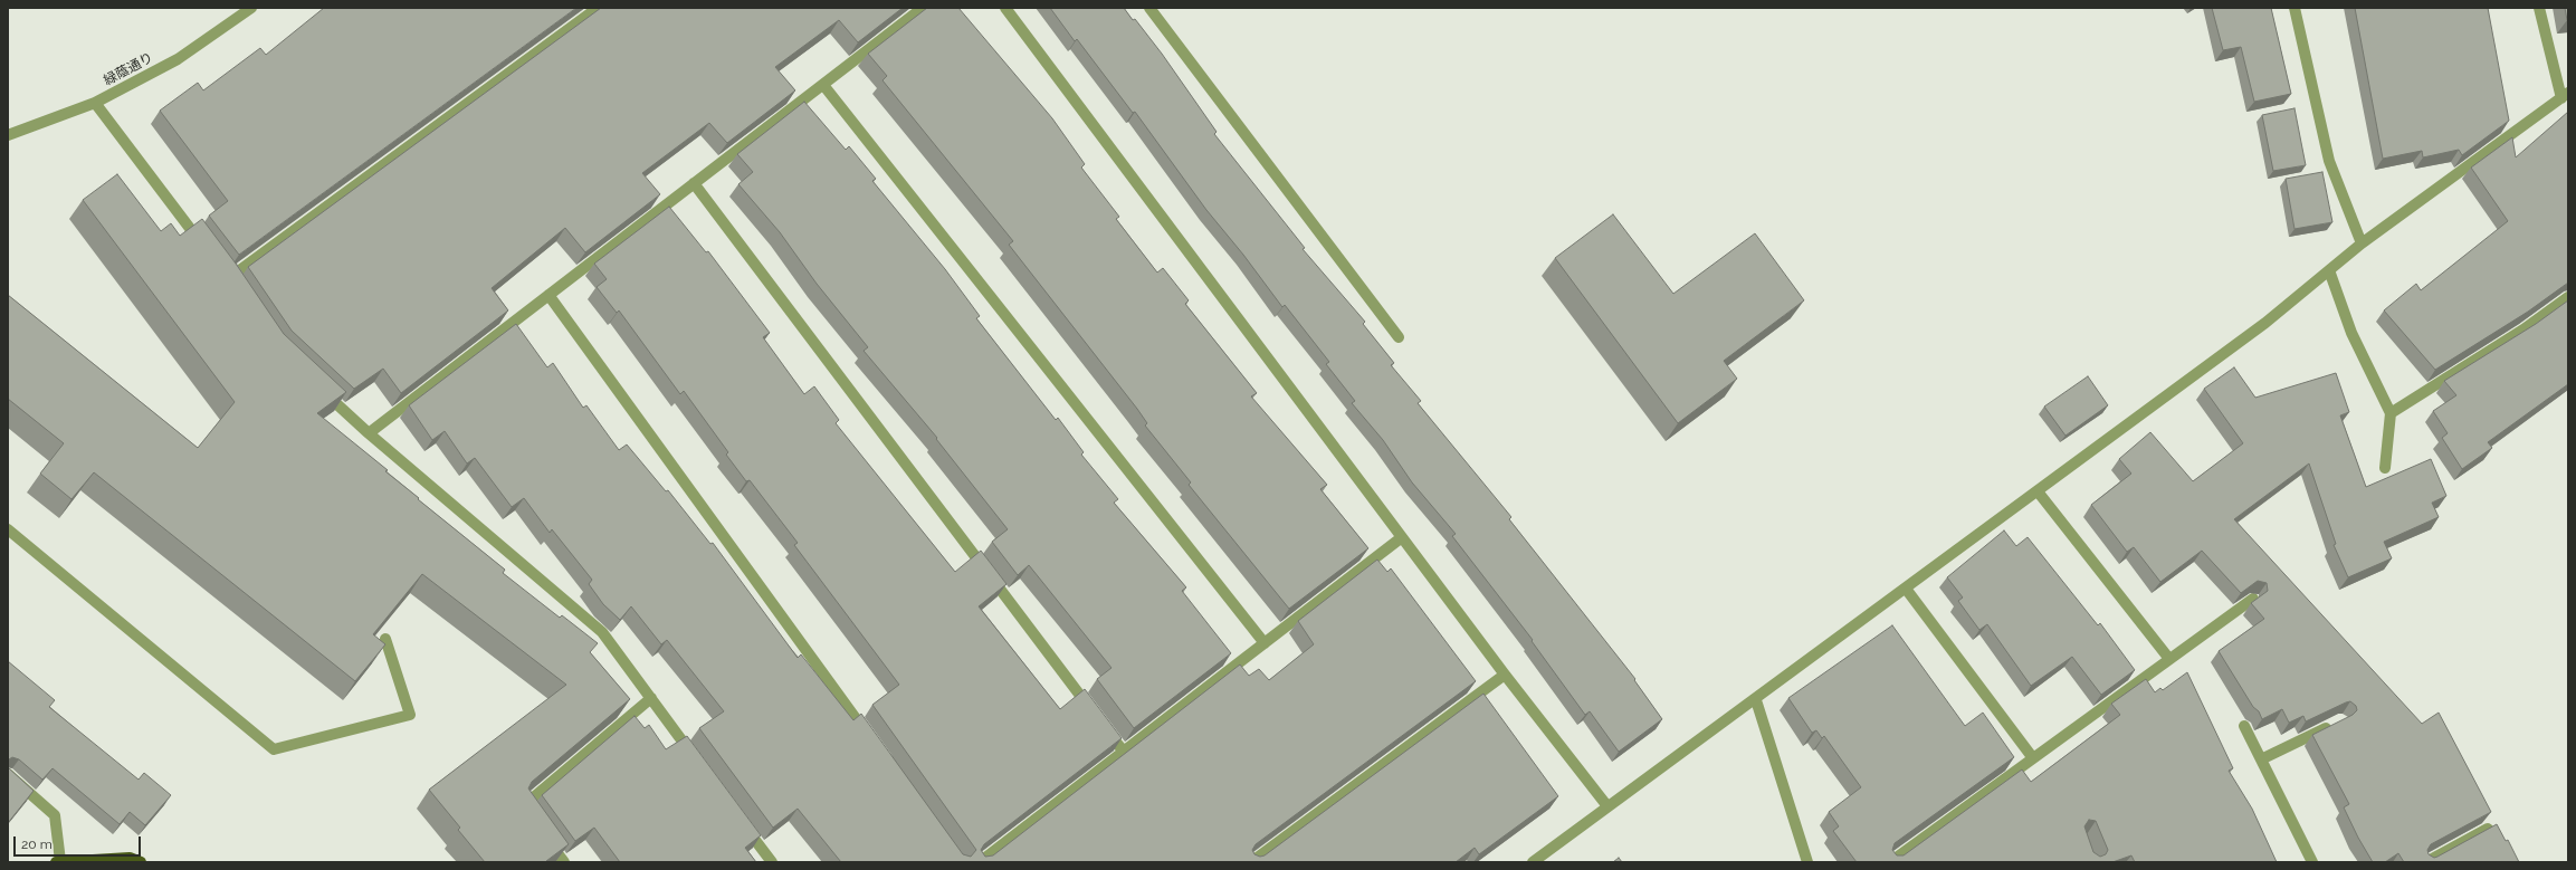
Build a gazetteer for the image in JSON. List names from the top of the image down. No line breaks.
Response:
{"streets":{"street":["緑蔭通り"]},"scale_bar":"20 m"}
